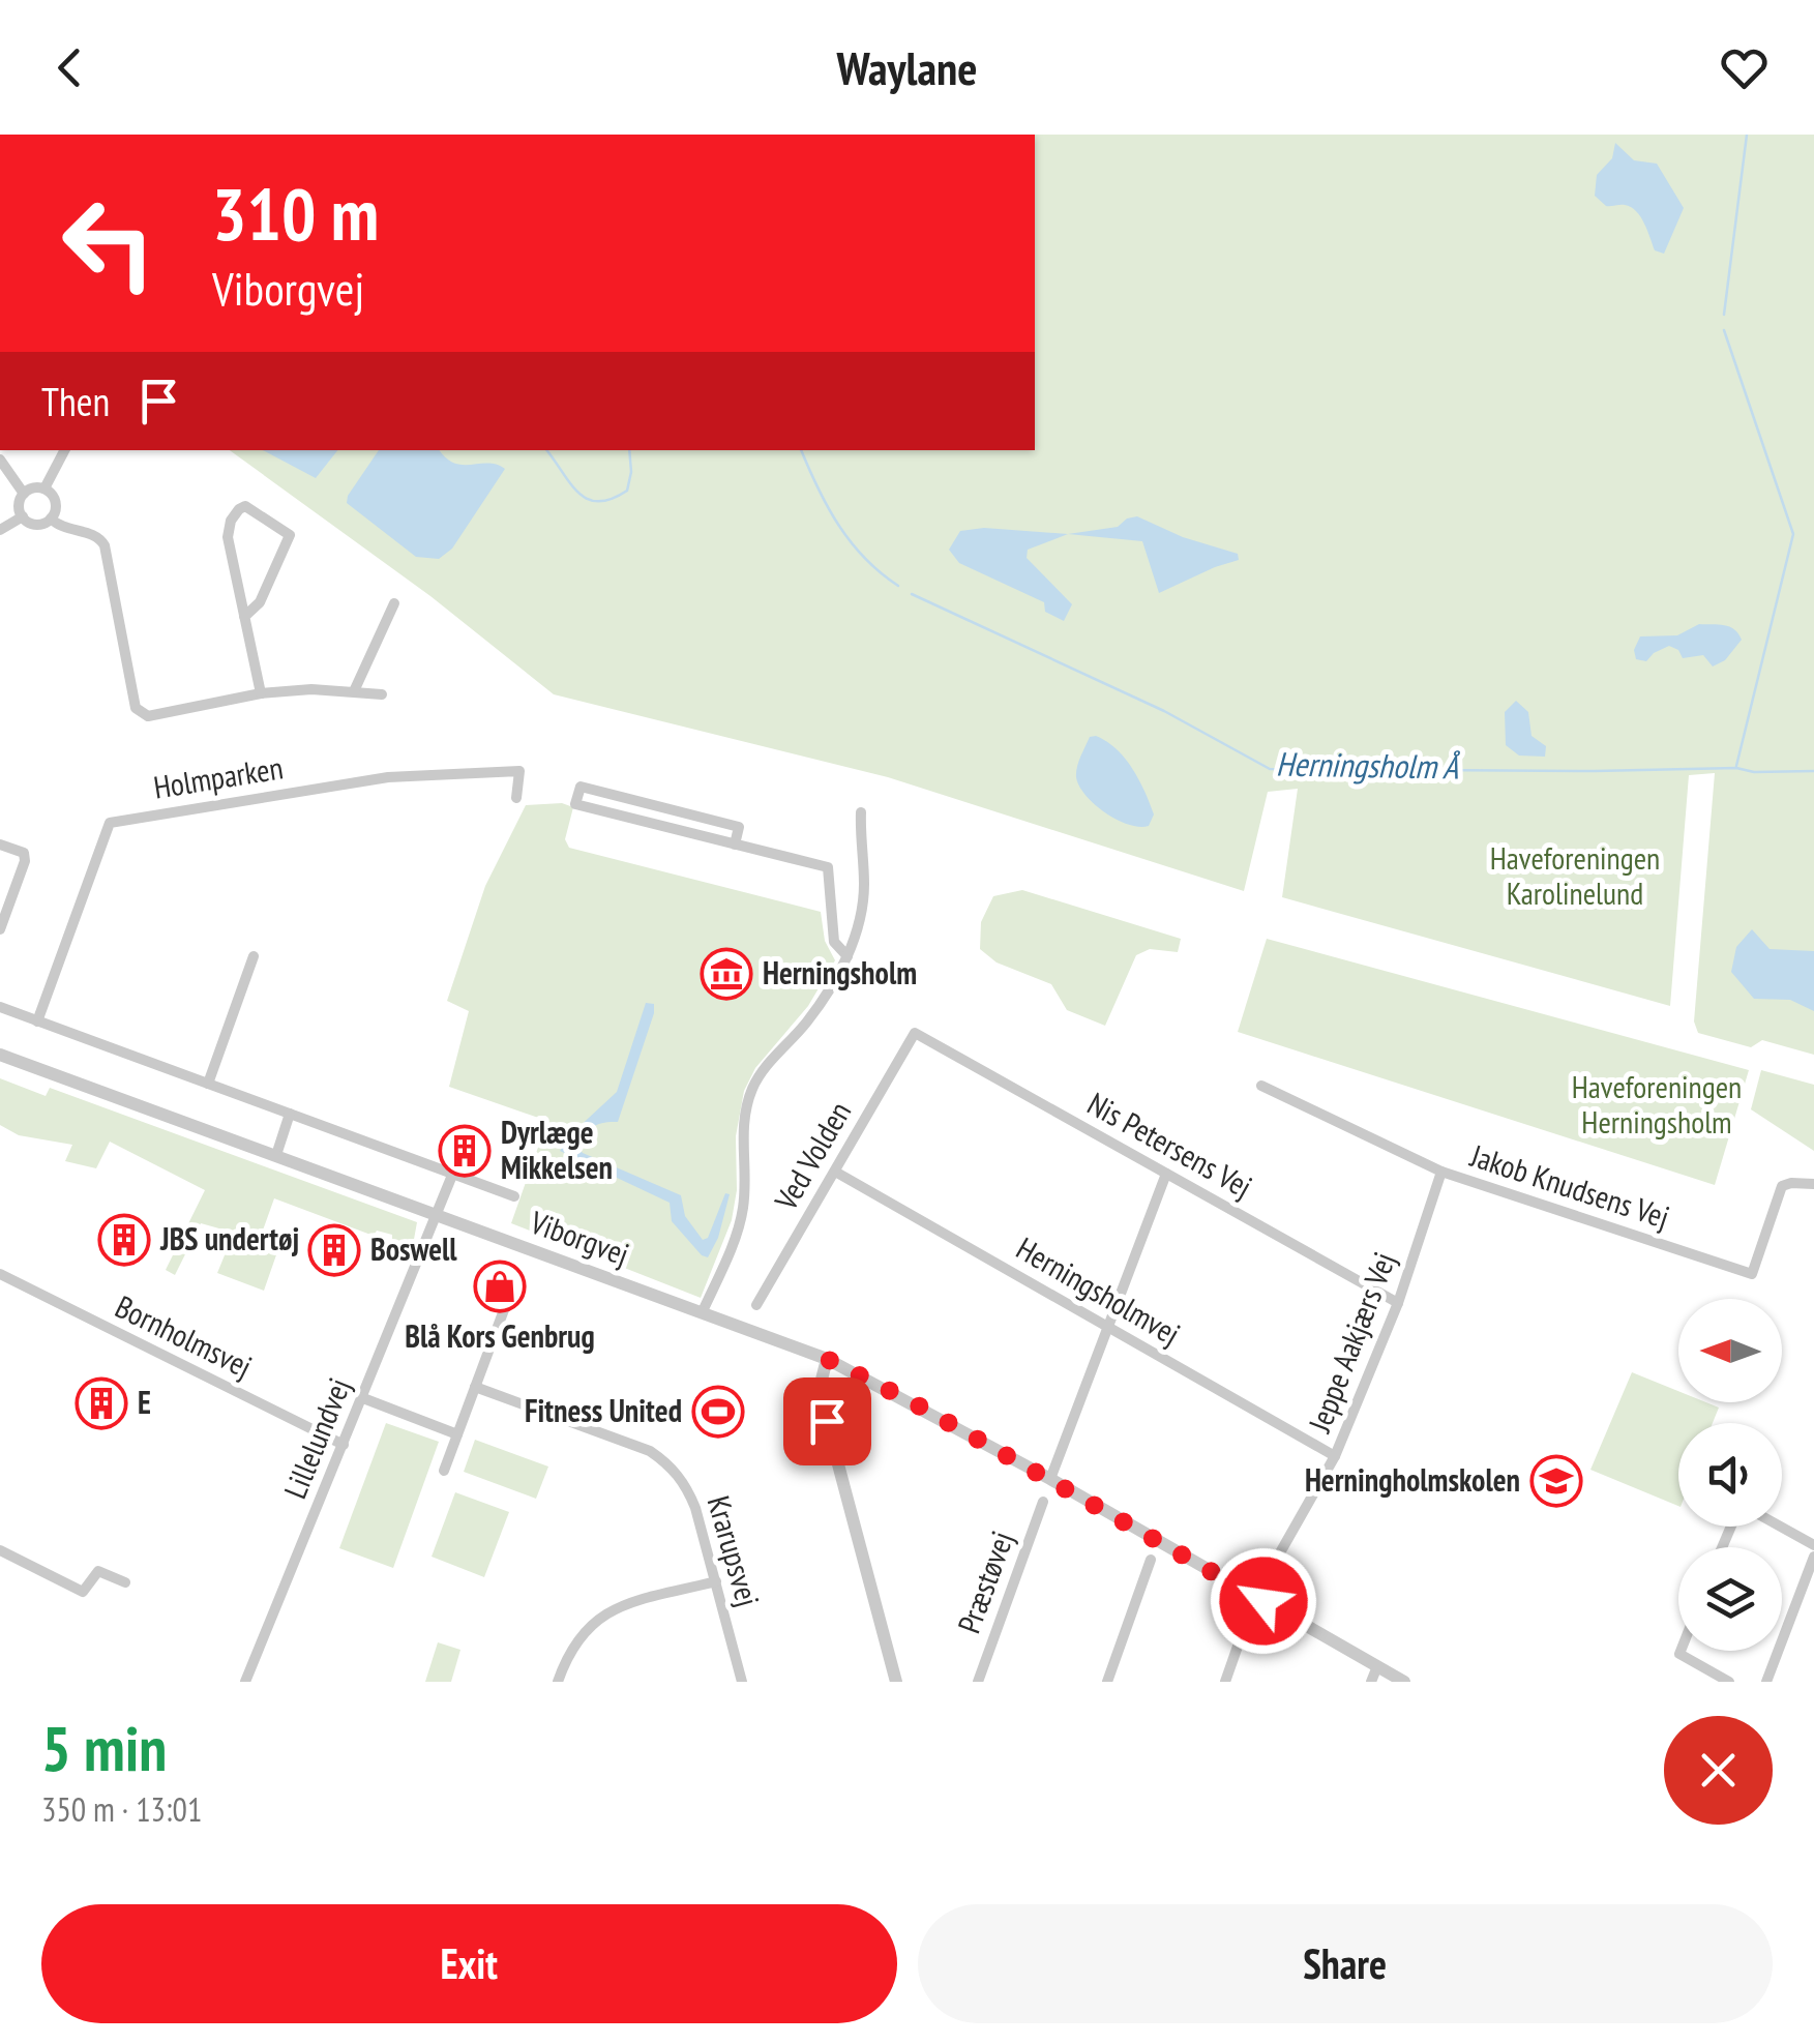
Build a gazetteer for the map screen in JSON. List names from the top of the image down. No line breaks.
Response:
{"streets":{"street":["Holmparken","Nis Petersens Vej","Ved Volden","Jakob Knudsens Vej","Viborgvej","Herningsholmvej","Bornholmsvej","Jeppe Aakjærs Vej","Lillelundvej","Krarupsvej","Præstøvej"]},"crossings":[["Nis Petersens Vej","Ved Volden"],["Nis Petersens Vej","Jeppe Aakjærs Vej"],["Ved Volden","Herningsholmvej"],["Jakob Knudsens Vej","Jeppe Aakjærs Vej"],["Viborgvej","Lillelundvej"],["Herningsholmvej","Jeppe Aakjærs Vej"],["Bornholmsvej","Lillelundvej"]],"water":["Herningsholm Å"],"parks":["Haveforeningen Karolinelund","Haveforeningen Herningsholm"],"places":{"museum":["Herningsholm"],"building":["Dyrlæge Mikkelsen","JBS undertøj","Boswell","E"],"shop":["Blå Kors Genbrug"],"sports":["Fitness United"],"school or university":["Herningholmskolen"]},"north":"left","page":{"header":"Waylane","turn":["310 m","Viborgvej"],"then":"Then","heading":["5 min","350 m · 13:01"],"buttons":["Exit","Share"]}}
